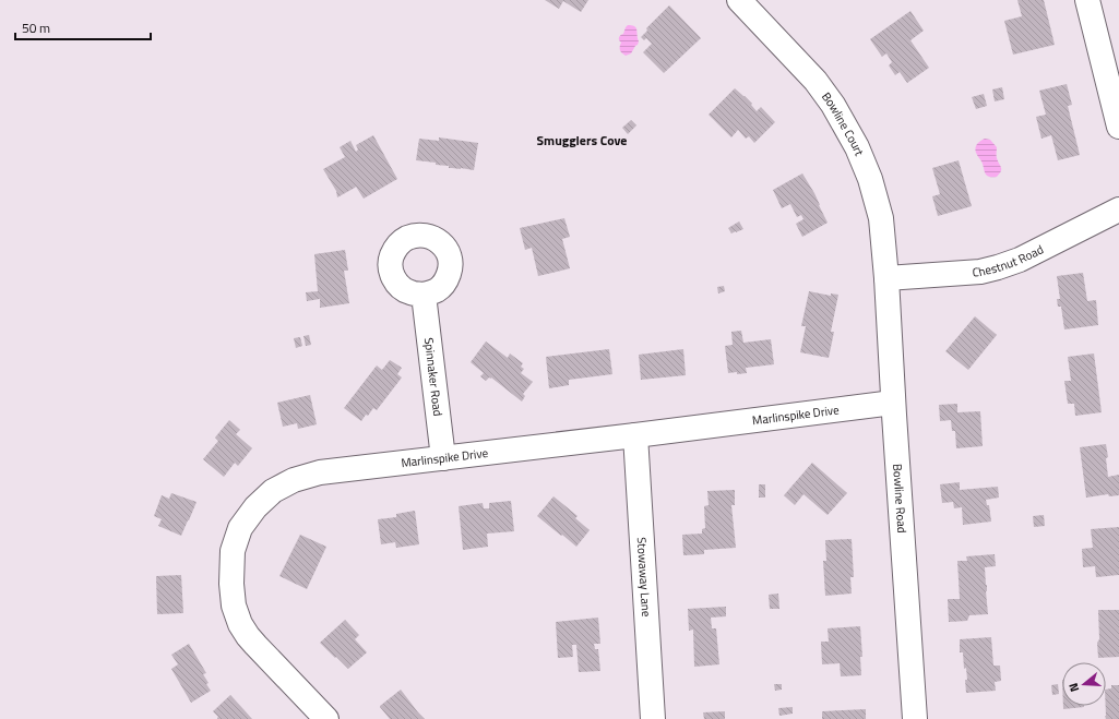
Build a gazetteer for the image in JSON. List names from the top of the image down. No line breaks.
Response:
{"streets":{"street":["Bowline Court","Chestnut Road","Spinnaker Road","Marlinspike Drive","Bowline Road","Stowaway Lane"]},"crossings":[["Bowline Court","Chestnut Road"],["Bowline Court","Bowline Road"],["Chestnut Road","Bowline Road"],["Spinnaker Road","Marlinspike Drive"],["Marlinspike Drive","Bowline Road"],["Marlinspike Drive","Stowaway Lane"]],"districts":["Smugglers Cove"],"scale_bar":"50 m","north":"left"}
